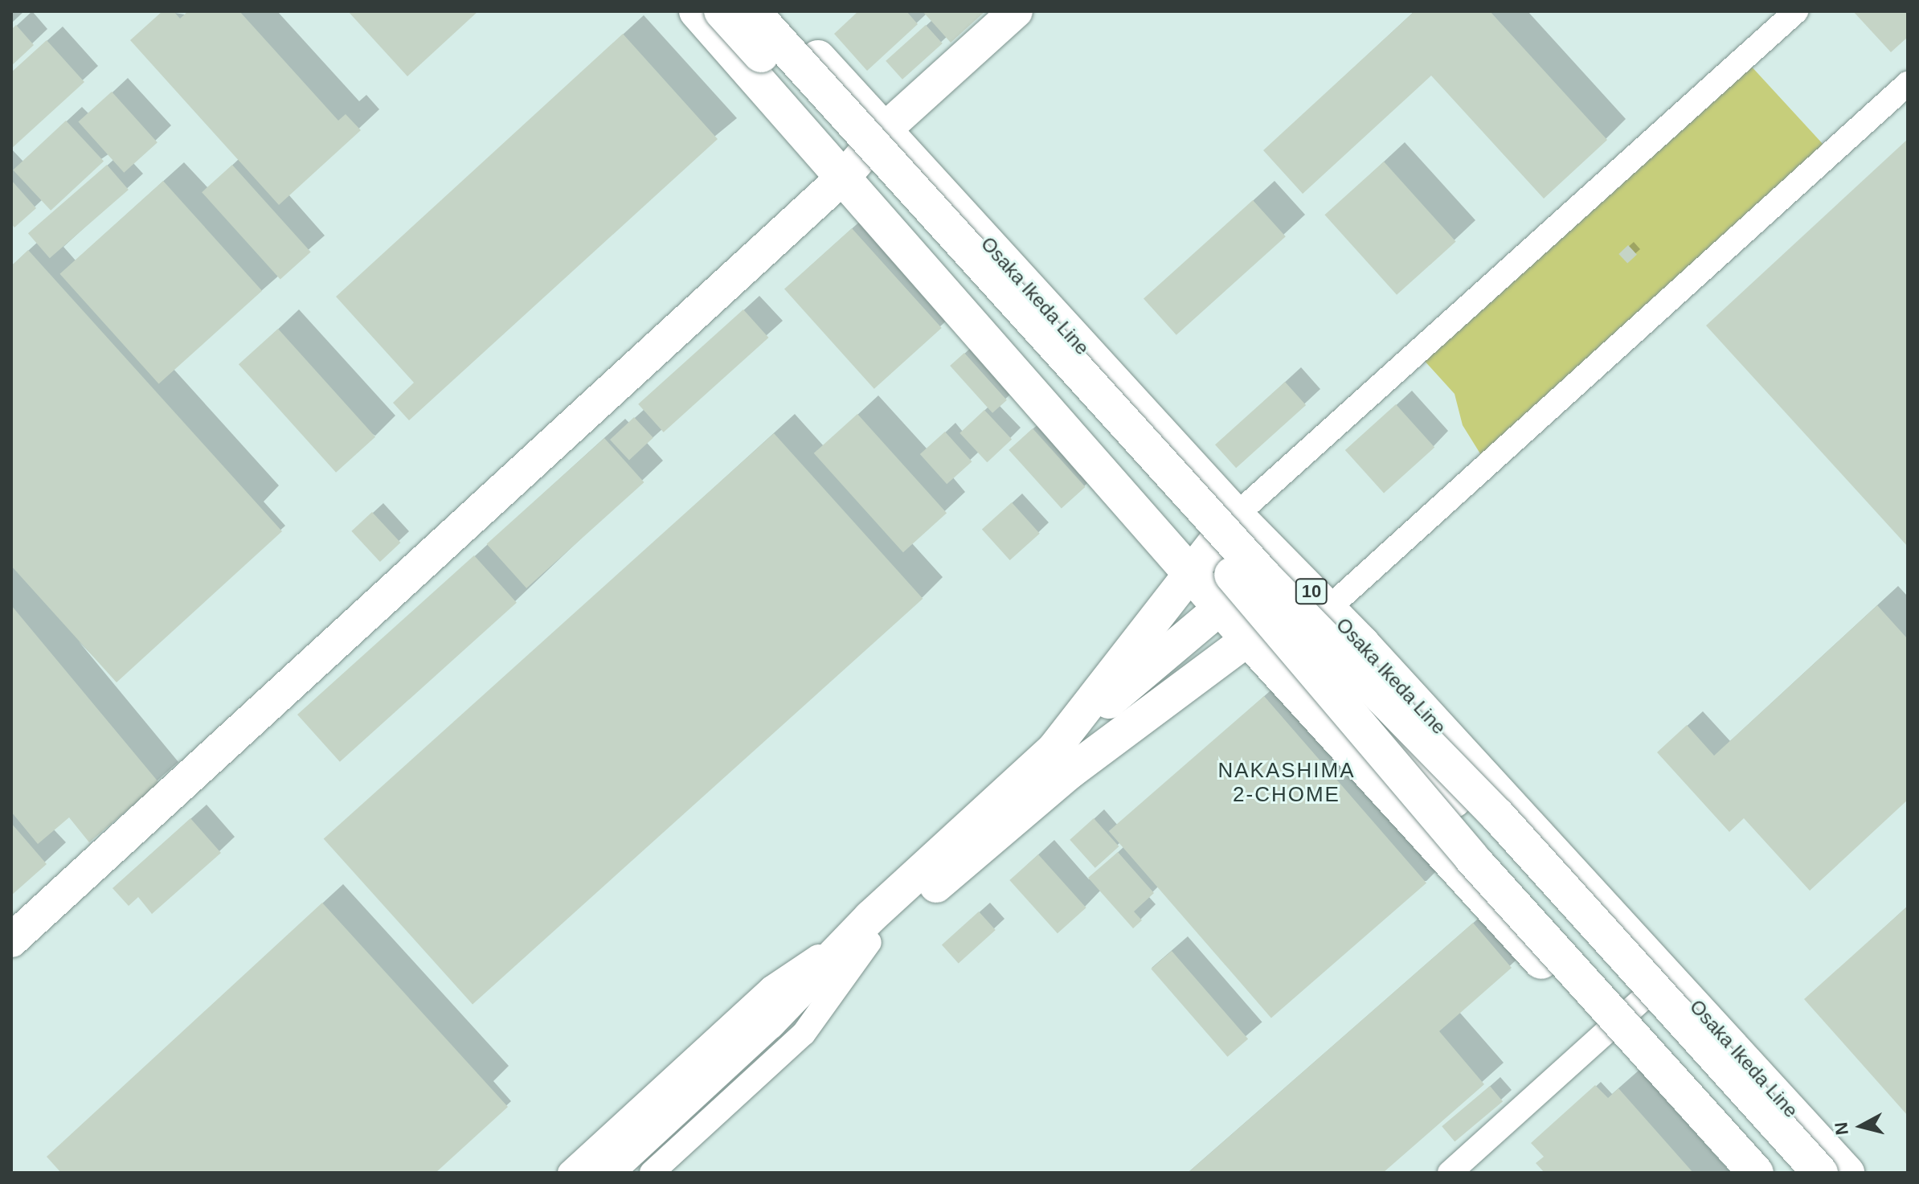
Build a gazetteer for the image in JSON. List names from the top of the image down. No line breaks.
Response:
{"streets":{"main road":["Osaka Ikeda Line","10"]},"districts":["NAKASHIMA 2-CHOME"],"north":"left"}
